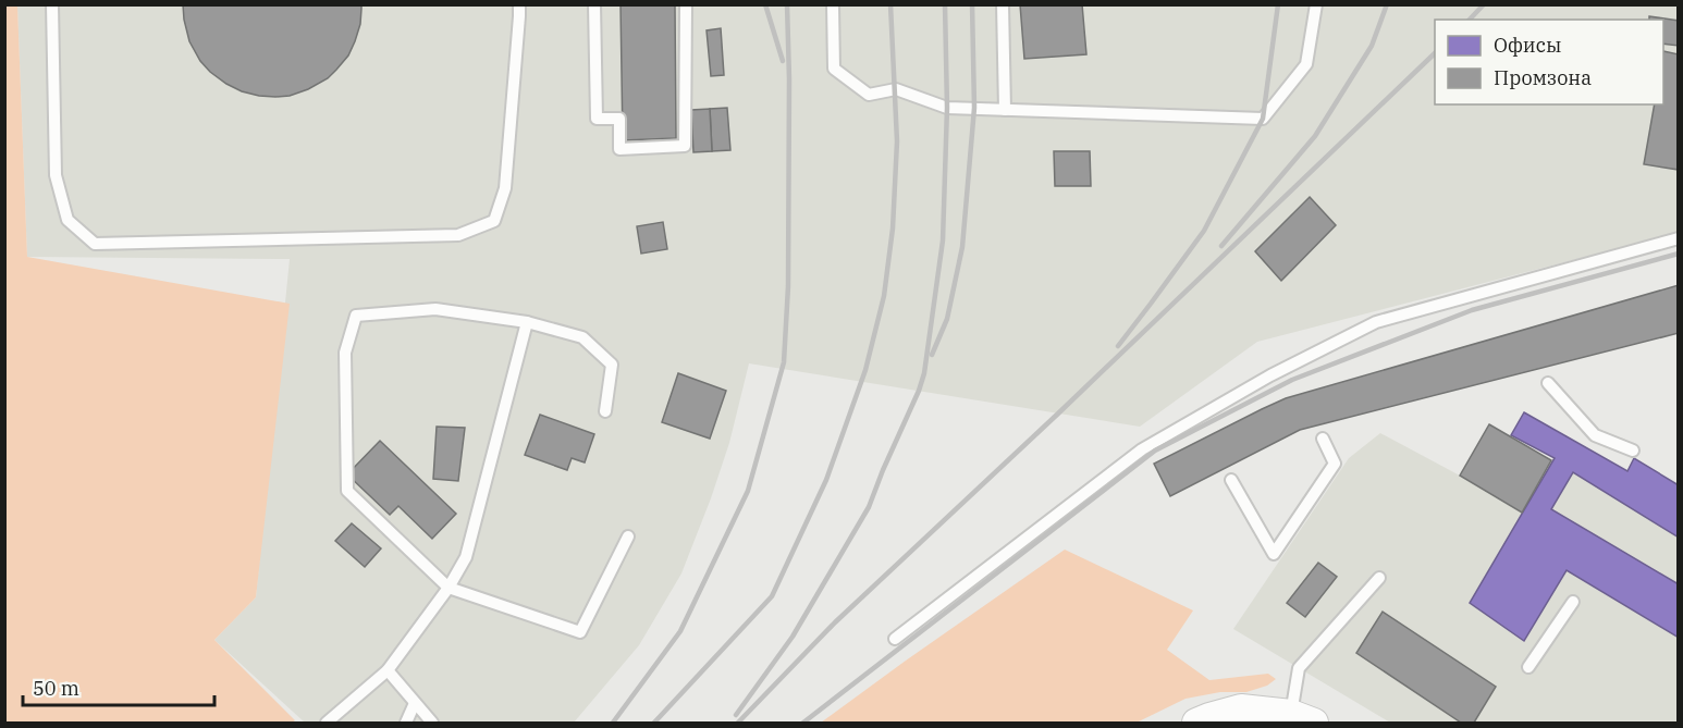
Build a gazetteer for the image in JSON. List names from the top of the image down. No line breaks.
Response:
{"legend":["Офисы","Промзона"],"scale_bar":"50 m"}
